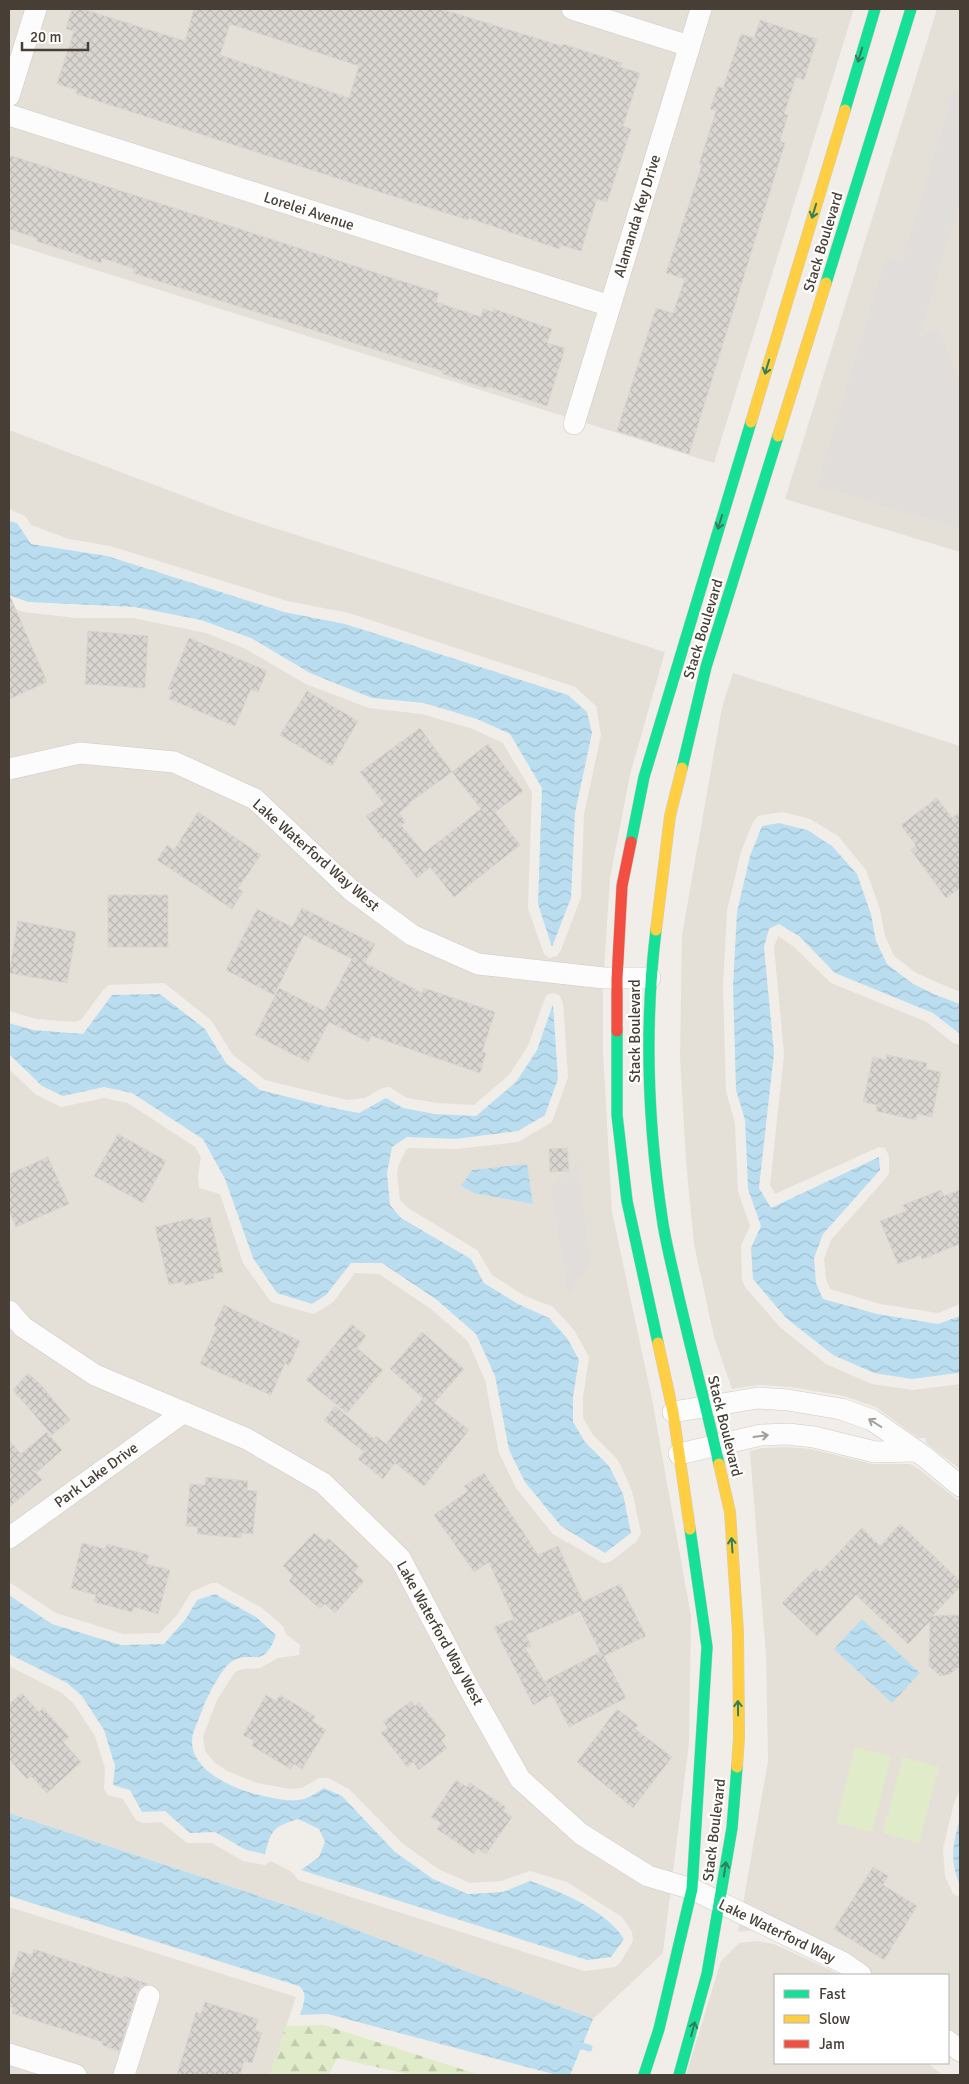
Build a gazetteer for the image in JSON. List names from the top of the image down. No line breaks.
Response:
{"streets":{"street":["Lorelei Avenue","Alamanda Key Drive","Stack Boulevard","Lake Waterford Way West","Park Lake Drive","Lake Waterford Way"]},"crossings":[["Lorelei Avenue","Alamanda Key Drive"],["Stack Boulevard","Lake Waterford Way West"],["Stack Boulevard","Lake Waterford Way"],["Lake Waterford Way West","Park Lake Drive"],["Lake Waterford Way West","Lake Waterford Way"]],"legend":["Fast","Slow","Jam"],"scale_bar":"20 m"}
